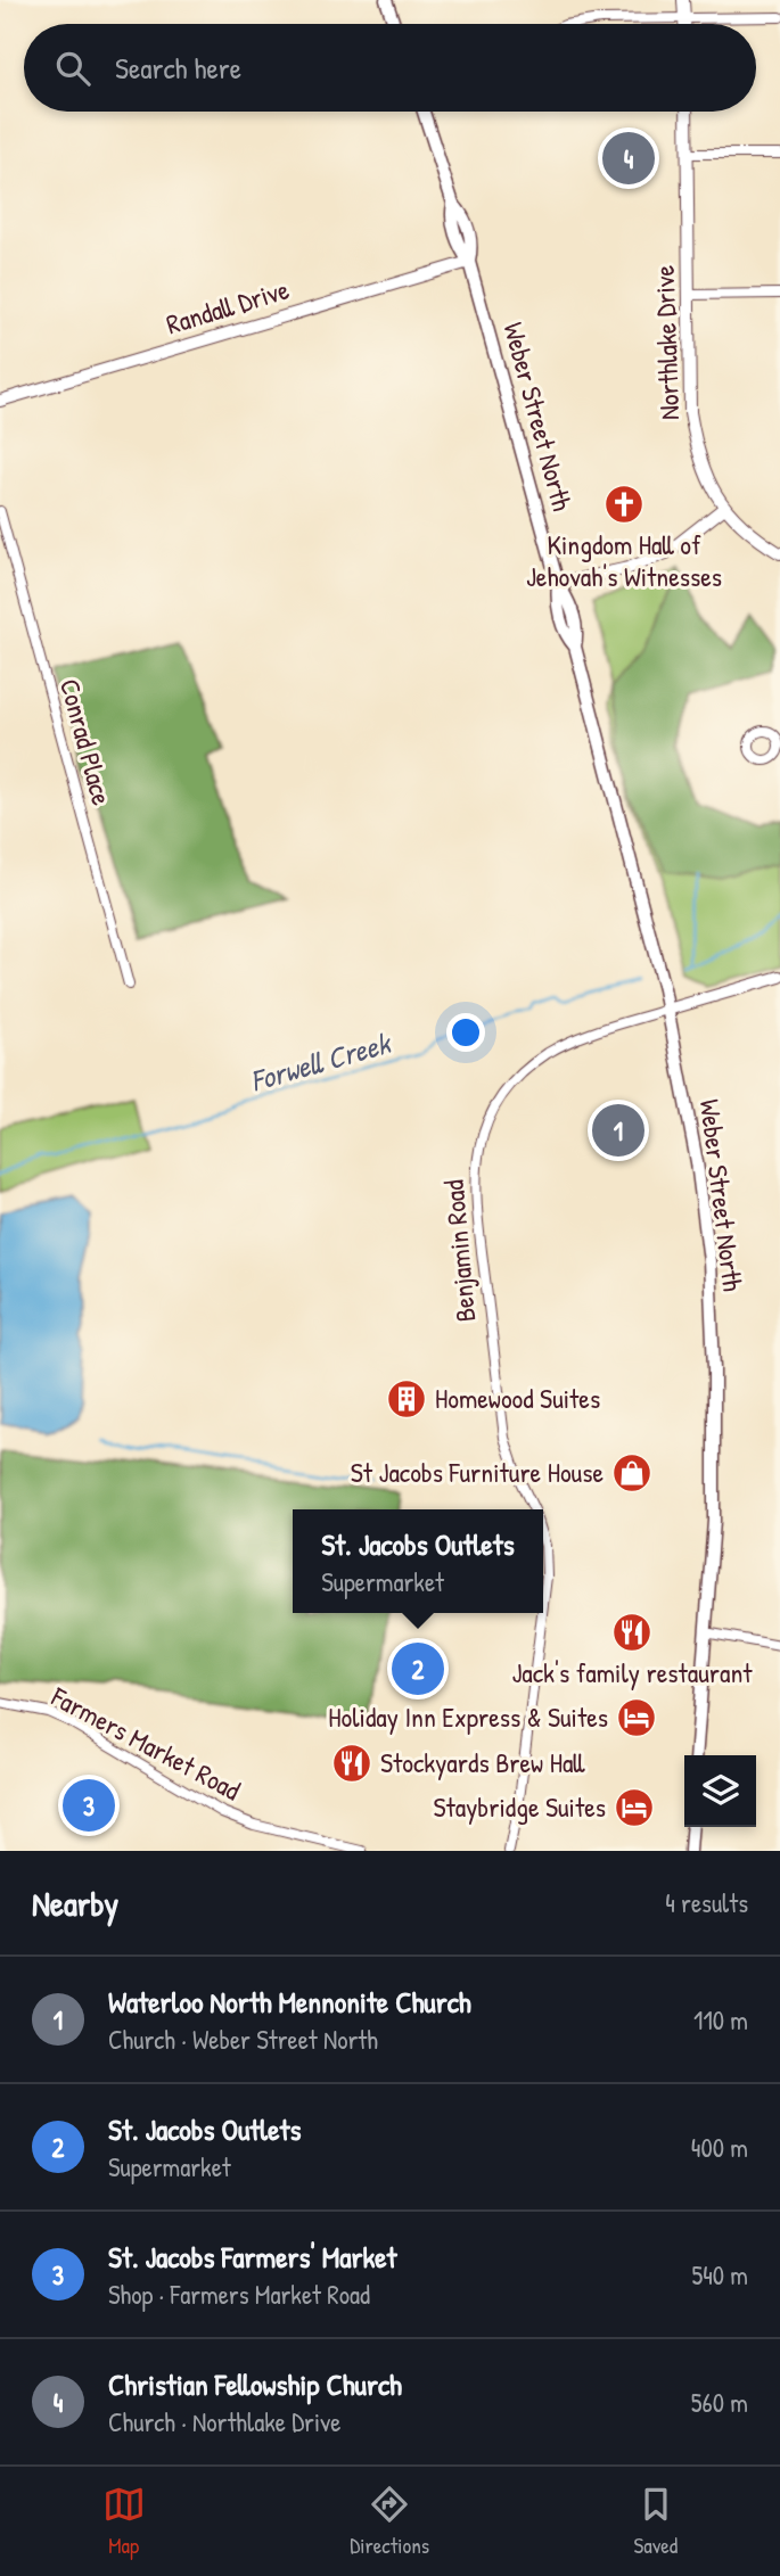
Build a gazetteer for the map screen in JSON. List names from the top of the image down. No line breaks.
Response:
{"streets":{"main road":["Weber Street North"],"street":["Randall Drive","Northlake Drive","Conrad Place","Benjamin Road","Farmers Market Road"]},"crossings":[["Randall Drive","Weber Street North"],["Weber Street North","Benjamin Road"]],"water":["Forwell Creek"],"places":{"church":["Kingdom Hall of Jehovah's Witnesses"],"building":["Homewood Suites"],"shop":["St Jacobs Furniture House"],"restaurant":["Jack's family restaurant","Stockyards Brew Hall"],"hotel":["Holiday Inn Express & Suites","Staybridge Suites"]},"page":{"search":"Search here","pins":["4","1","2","3"],"popup":["St. Jacobs Outlets","Supermarket"],"heading":["Nearby","4 results"],"list":[{"mark":"1","name":"Waterloo North Mennonite Church","note":"Church · Weber Street North","value":"110 m"},{"mark":"2","name":"St. Jacobs Outlets","note":"Supermarket","value":"400 m"},{"mark":"3","name":"St. Jacobs Farmers' Market","note":"Shop · Farmers Market Road","value":"540 m"},{"mark":"4","name":"Christian Fellowship Church","note":"Church · Northlake Drive","value":"560 m"}],"nav":["Map","Directions","Saved"]}}
